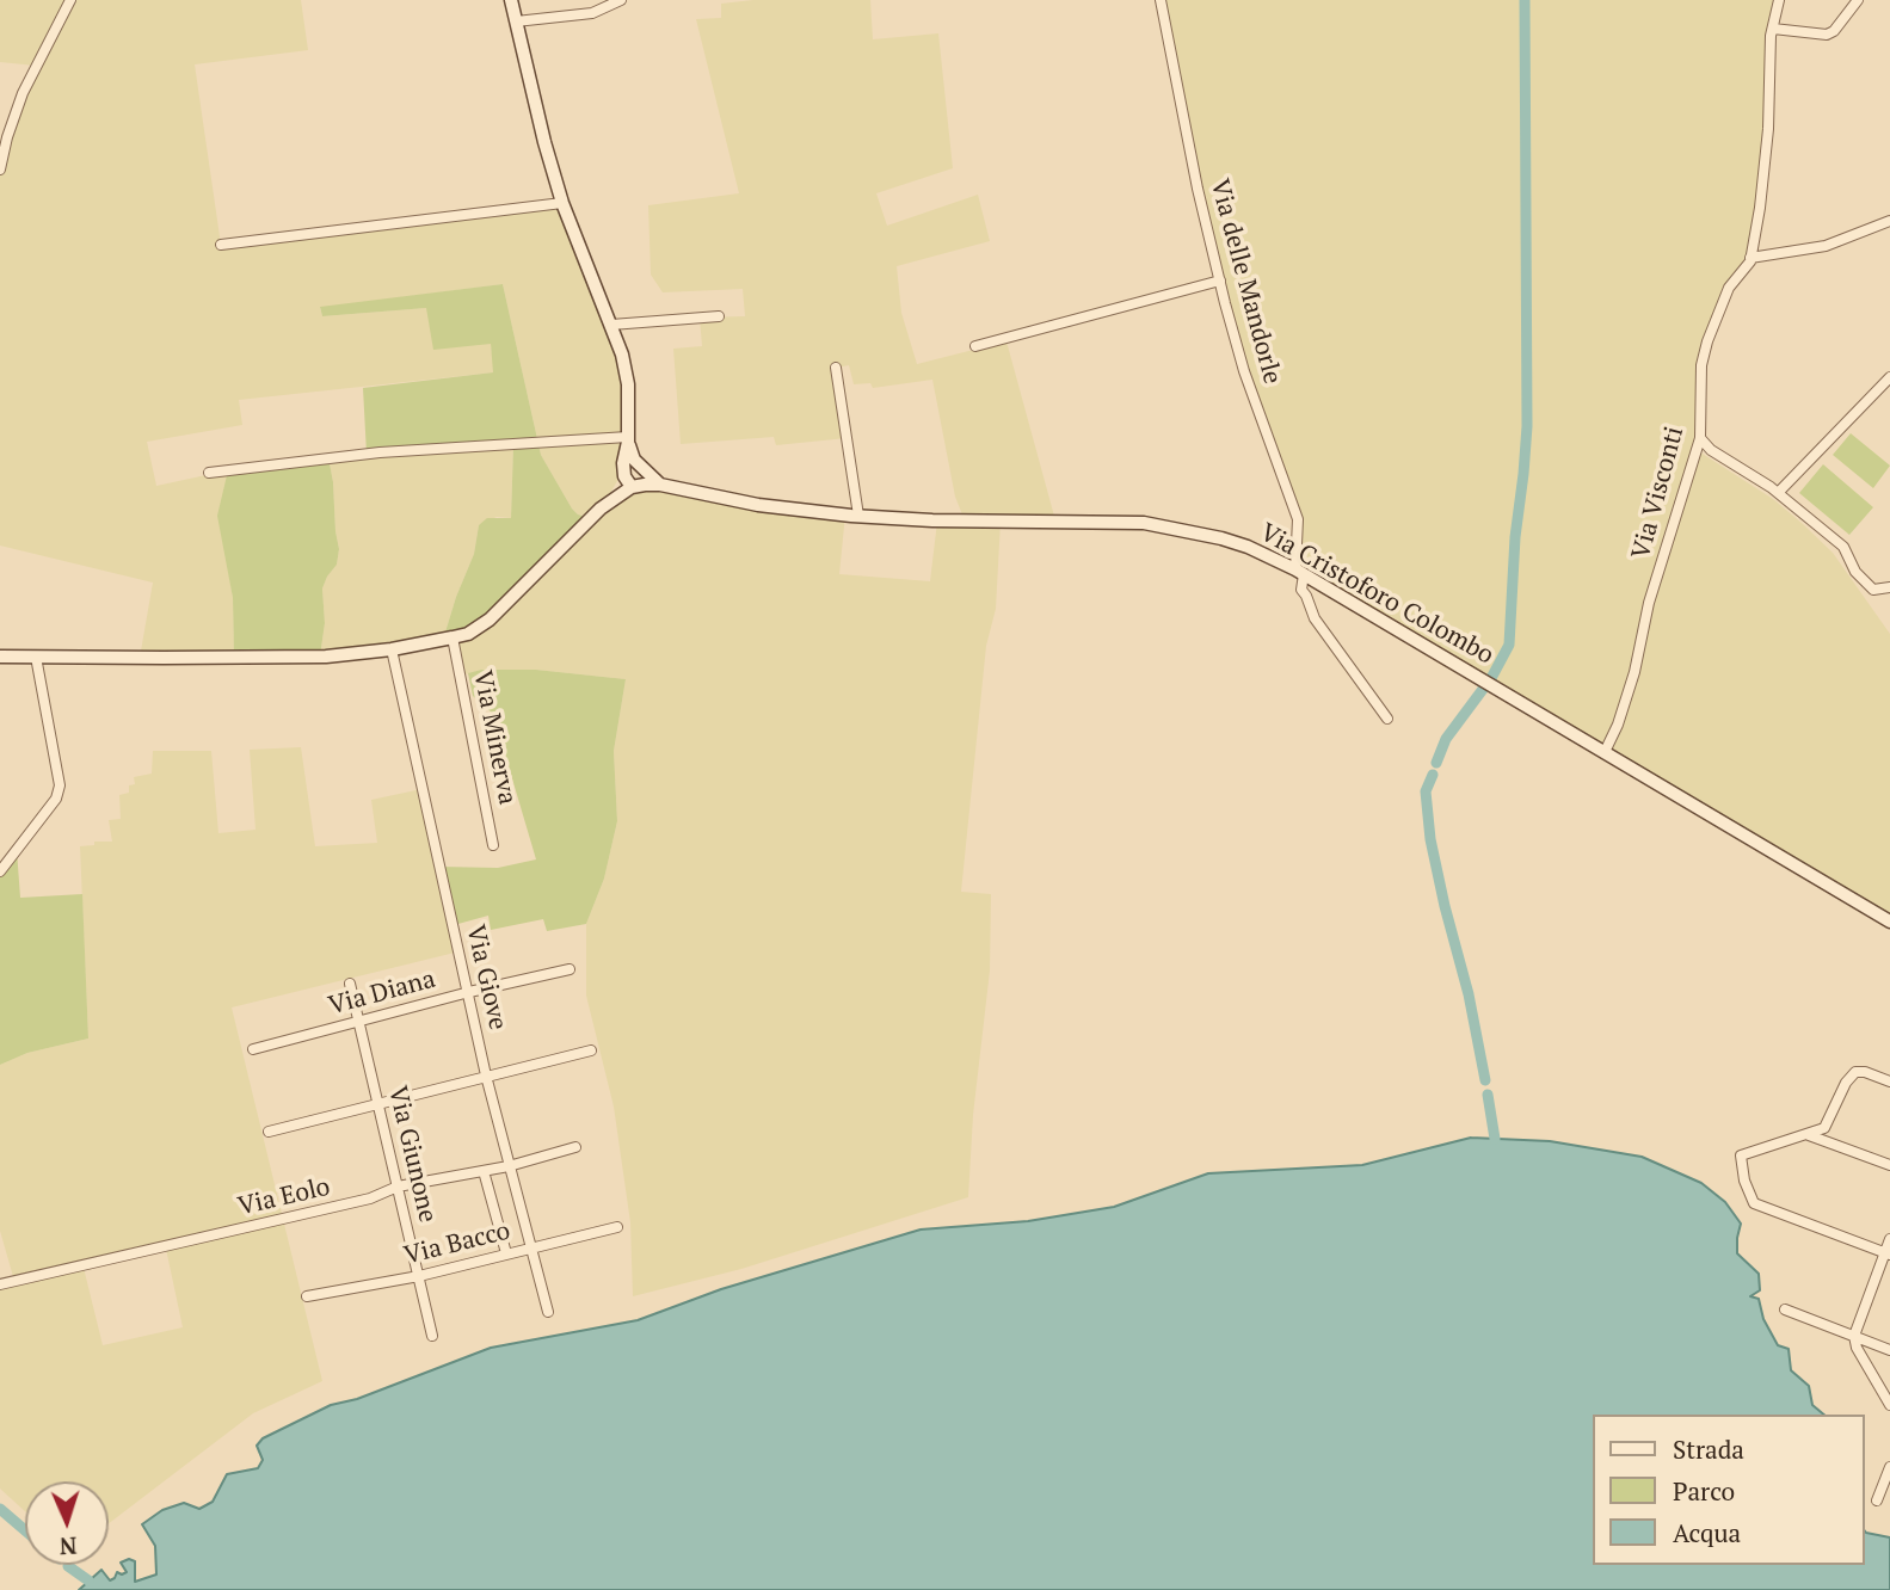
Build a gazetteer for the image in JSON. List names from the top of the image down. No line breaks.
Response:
{"streets":{"main road":["Via Cristoforo Colombo"],"street":["Via delle Mandorle","Via Visconti","Via Minerva","Via Giove","Via Diana","Via Giunone","Via Eolo","Via Bacco"]},"crossings":[["Via delle Mandorle","Via Cristoforo Colombo"],["Via Visconti","Via Cristoforo Colombo"],["Via Giove","Via Diana"],["Via Giove","Via Eolo"],["Via Giove","Via Bacco"],["Via Diana","Via Giunone"],["Via Giunone","Via Eolo"],["Via Giunone","Via Bacco"]],"legend":["Strada","Parco","Acqua"],"north":"bottom"}
